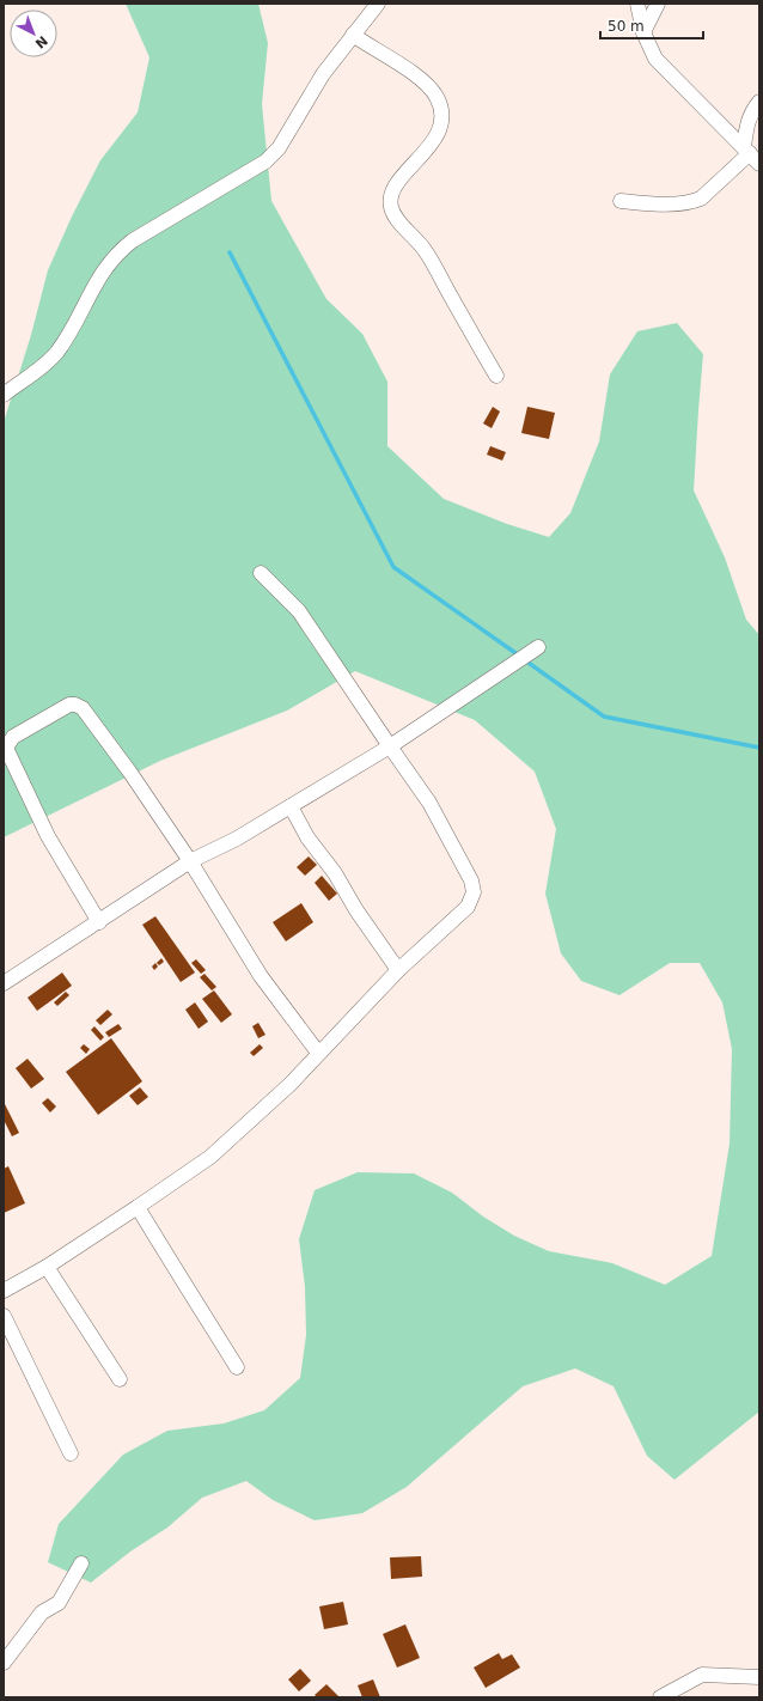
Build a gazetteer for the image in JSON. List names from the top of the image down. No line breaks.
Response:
{"scale_bar":"50 m","north":"bottom right"}
